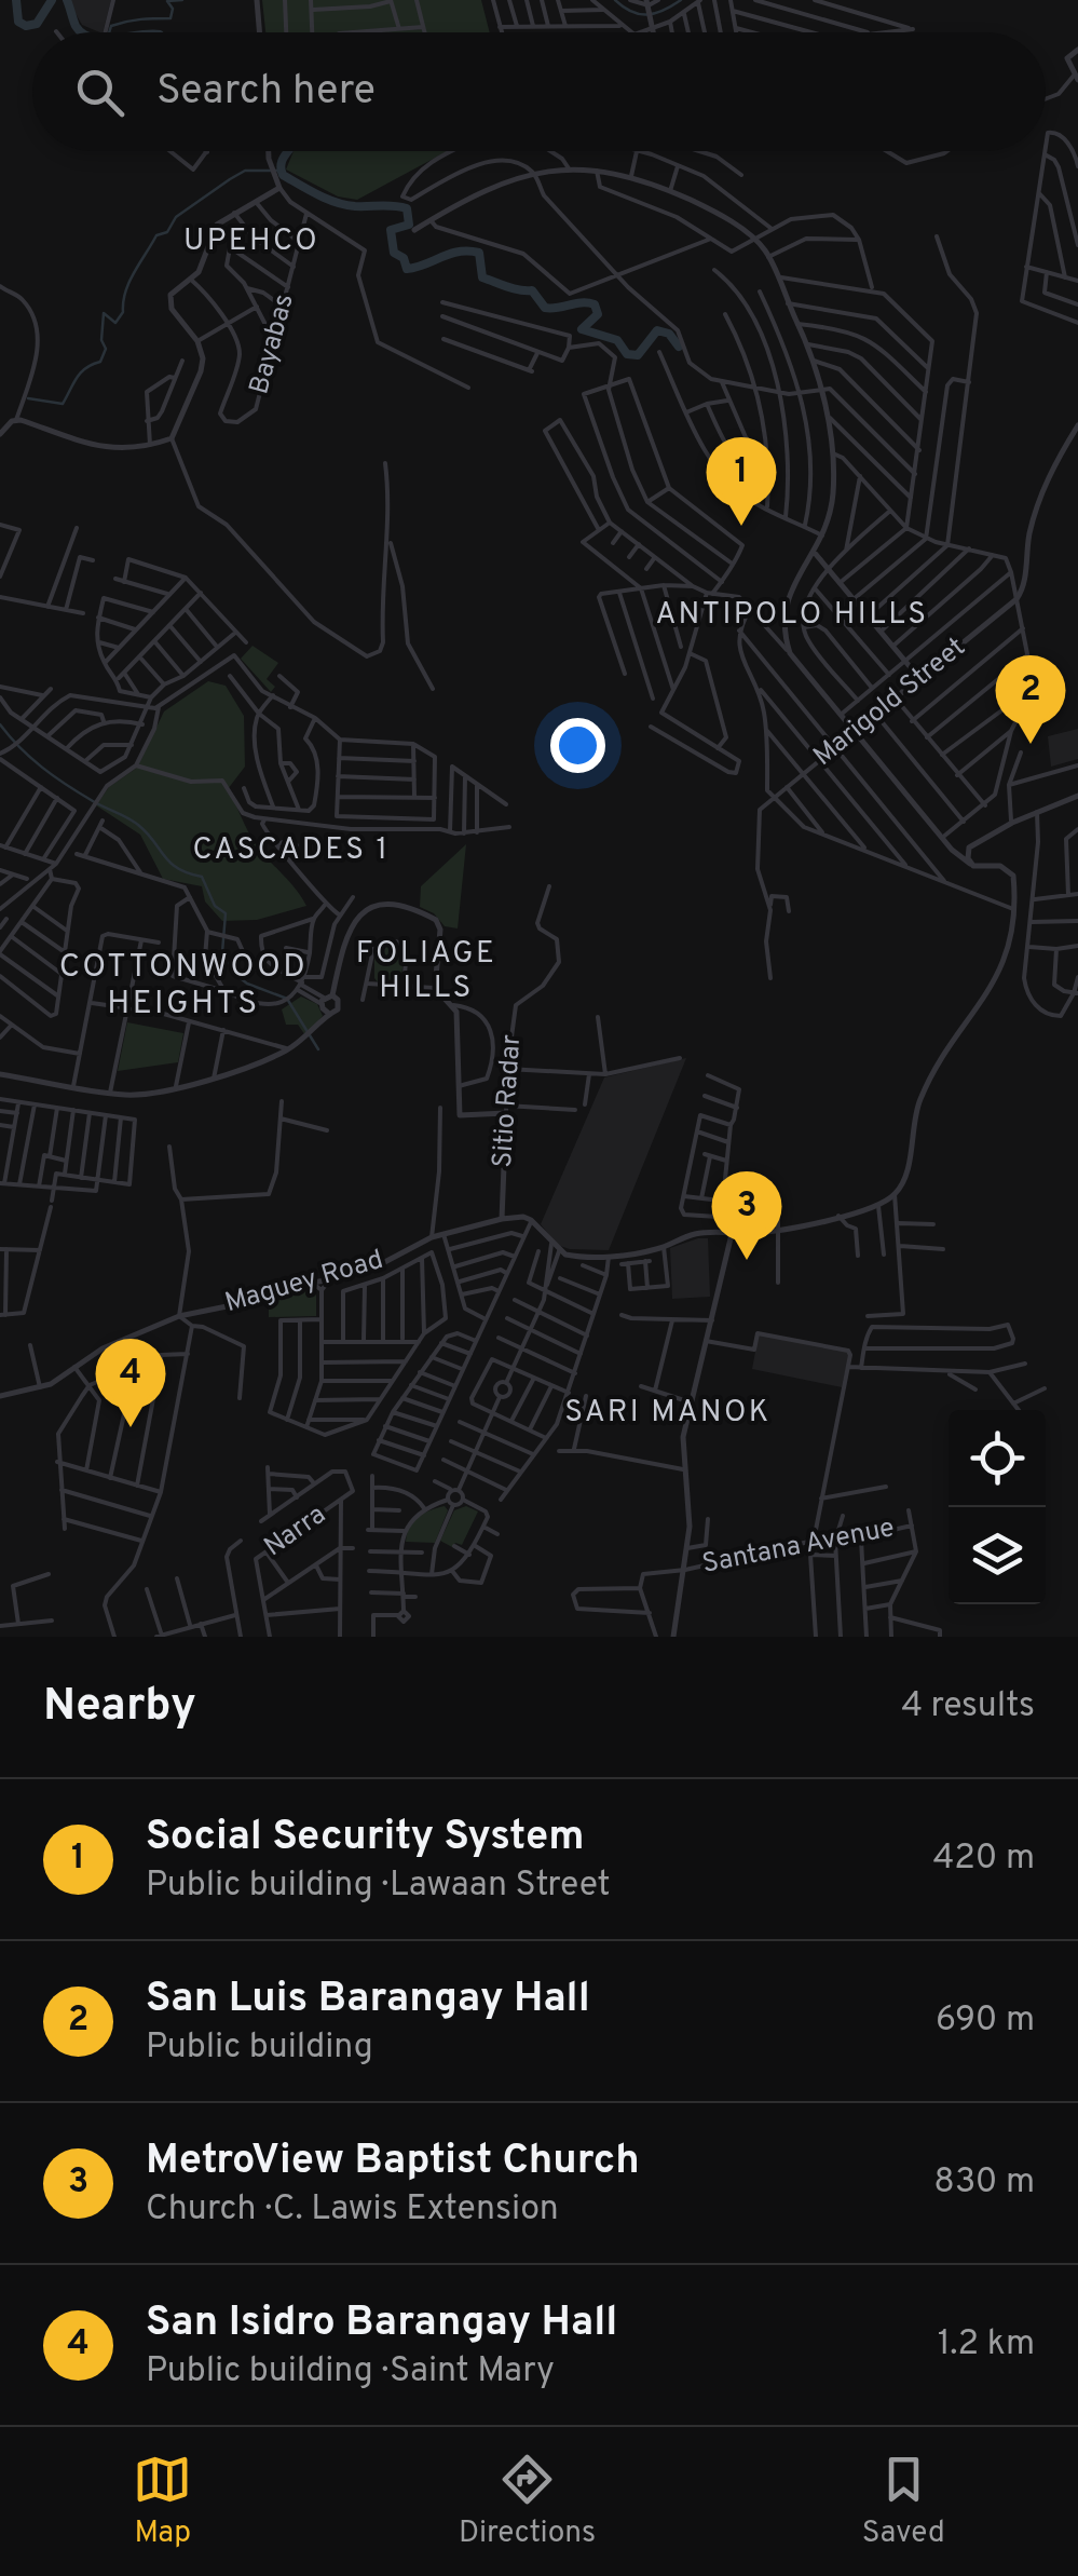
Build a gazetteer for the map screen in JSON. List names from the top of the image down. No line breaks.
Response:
{"streets":{"street":["Bayabas","Marigold Street","Sitio Radar","Maguey Road","Narra","Santana Avenue"]},"crossings":[["Sitio Radar","Maguey Road"]],"districts":["UPEHCO","ANTIPOLO HILLS","CASCADES 1","FOLIAGE HILLS","COTTONWOOD HEIGHTS","SARI MANOK"],"page":{"search":"Search here","pins":["1","2","3","4"],"heading":["Nearby","4 results"],"list":[{"mark":"1","name":"Social Security System","note":"Public building · Lawaan Street","value":"420 m"},{"mark":"2","name":"San Luis Barangay Hall","note":"Public building","value":"690 m"},{"mark":"3","name":"MetroView Baptist Church","note":"Church · C. Lawis Extension","value":"830 m"},{"mark":"4","name":"San Isidro Barangay Hall","note":"Public building · Saint Mary","value":"1.2 km"}],"nav":["Map","Directions","Saved"]}}
